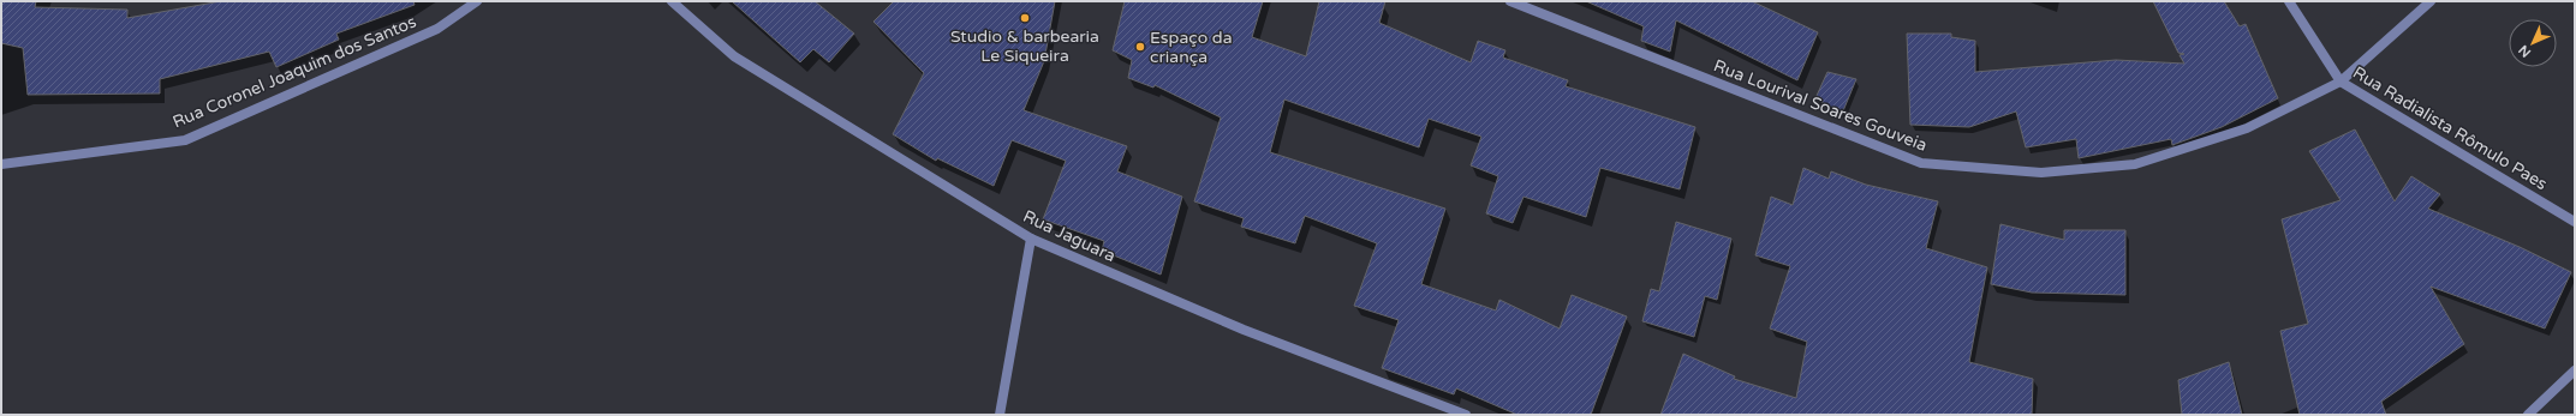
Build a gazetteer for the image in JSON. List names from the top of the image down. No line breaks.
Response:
{"streets":{"street":["Rua Coronel Joaquim dos Santos","Rua Lourival Soares Gouveia","Rua Radialista Rômulo Paes","Rua Jaguara"]},"crossings":[["Rua Lourival Soares Gouveia","Rua Radialista Rômulo Paes"]],"places":["Studio & barbearia Le Siqueira","Espaço da criança"],"north":"bottom left"}
